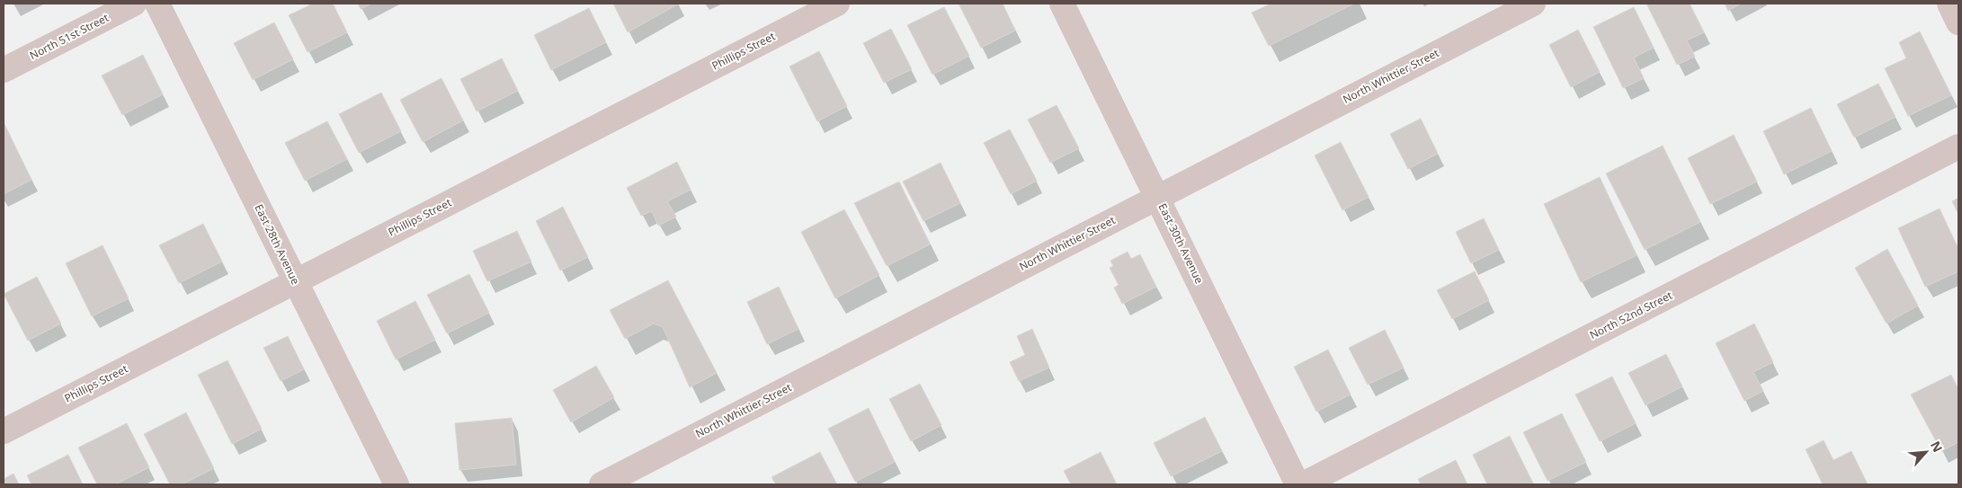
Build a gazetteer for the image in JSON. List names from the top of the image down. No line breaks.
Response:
{"streets":{"street":["North 51st Street","Phillips Street","North Whittier Street","East 30th Avenue","East 28th Avenue","North 52nd Street"]},"crossings":[["Phillips Street","East 28th Avenue"],["North Whittier Street","East 30th Avenue"]],"north":"top right"}
